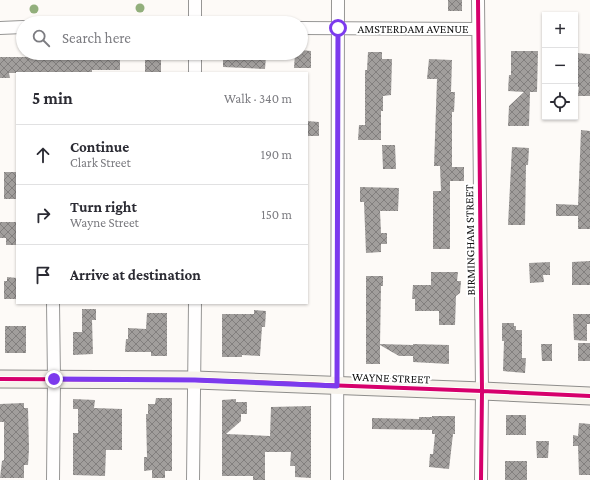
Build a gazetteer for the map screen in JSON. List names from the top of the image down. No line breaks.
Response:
{"streets":{"street":["AMSTERDAM AVENUE","BIRMINGHAM STREET","WAYNE STREET"]},"crossings":[["AMSTERDAM AVENUE","BIRMINGHAM STREET"],["BIRMINGHAM STREET","WAYNE STREET"]],"page":{"map_buttons":["+","−"],"search":"Search here","heading":["5 min","Walk · 340 m"],"list":[["Continue","Clark Street","190 m"],["Turn right","Wayne Street","150 m"],"Arrive at destination"]}}
